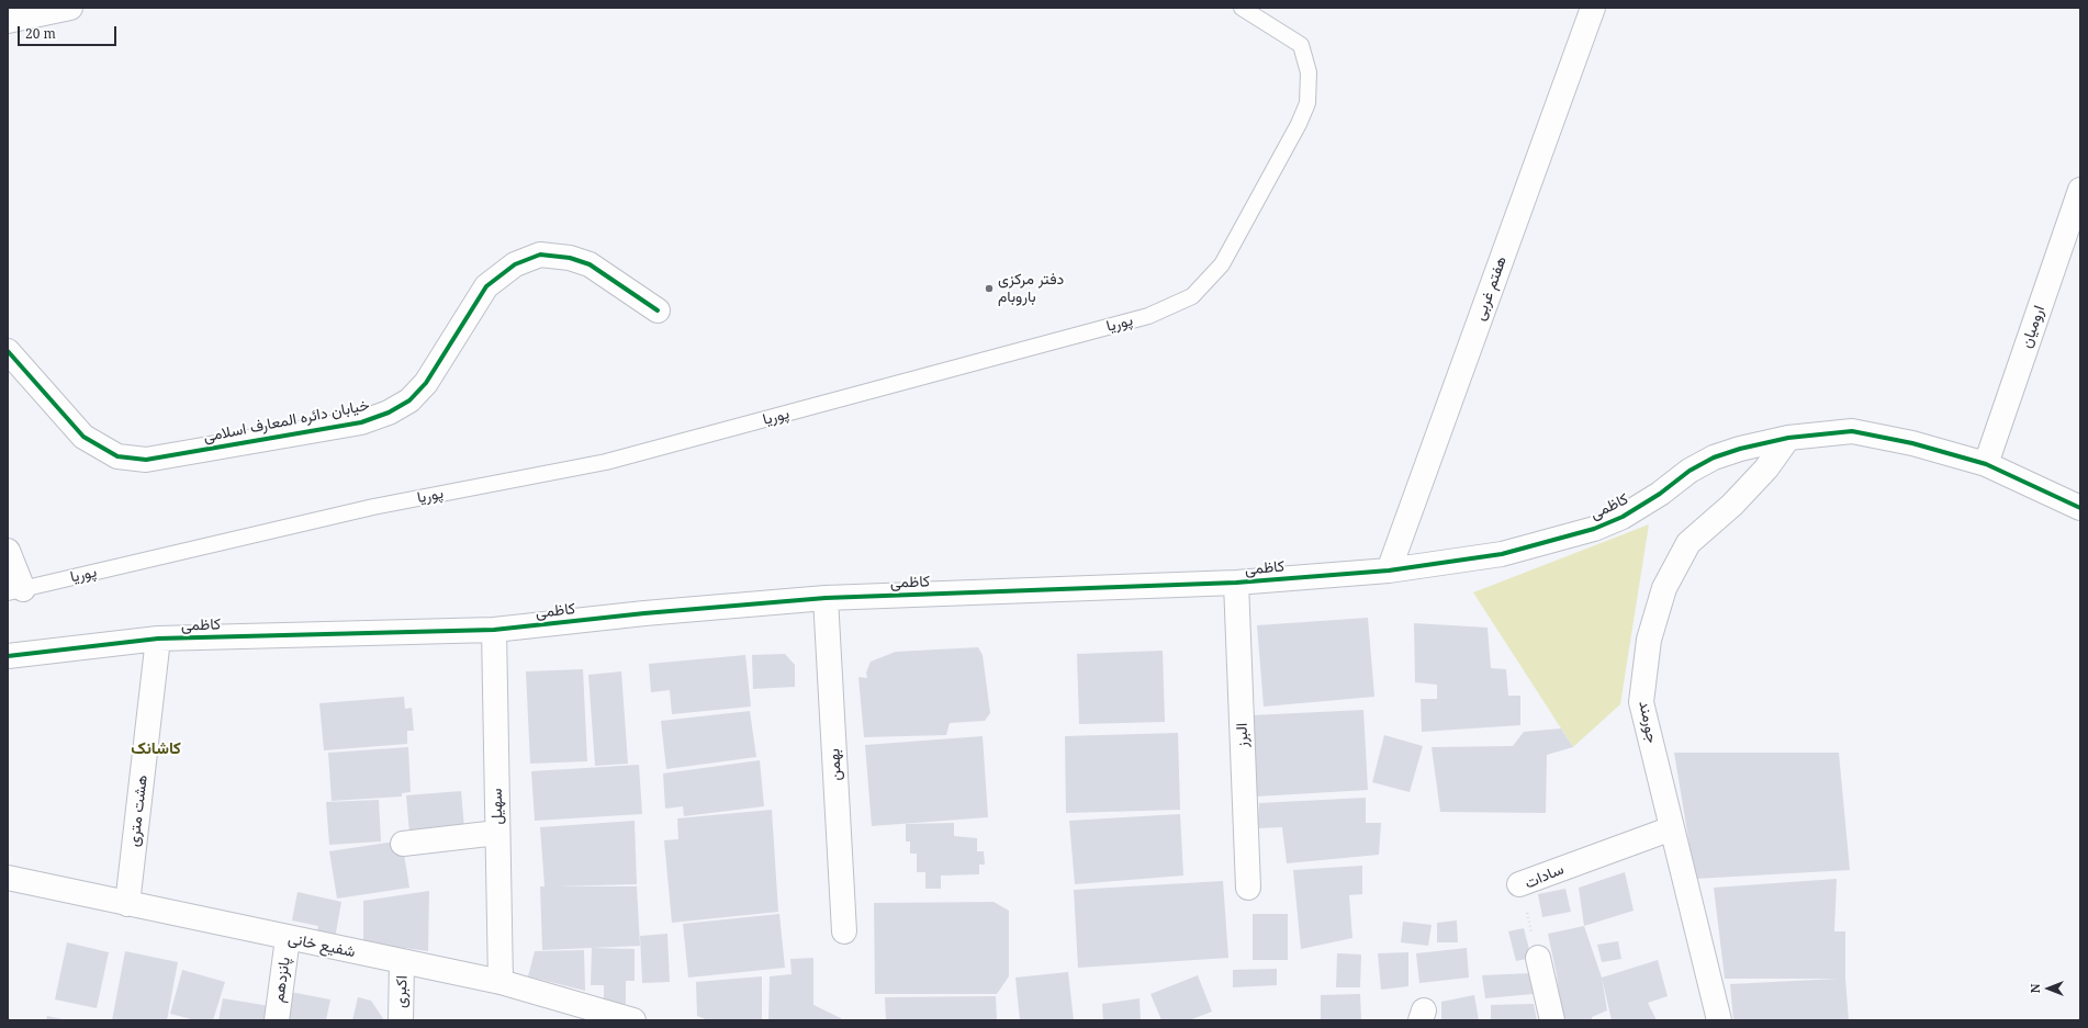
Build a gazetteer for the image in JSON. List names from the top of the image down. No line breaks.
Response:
{"streets":{"street":["هفتم غربی","ارومیان","خیابان دائره المعارف اسلامی","کاظمی","جورمند","البرز","بهمن","سهیل","هشت متری","سادات","شفیع خانی","پانزدهم","اکبری"],"lane":["پوریا"]},"crossings":[["هفتم غربی","کاظمی"],["ارومیان","کاظمی"],["کاظمی","جورمند"],["کاظمی","البرز"],["کاظمی","بهمن"],["کاظمی","سهیل"],["کاظمی","هشت متری"],["جورمند","سادات"],["سهیل","شفیع خانی"],["هشت متری","شفیع خانی"],["شفیع خانی","پانزدهم"],["شفیع خانی","اکبری"]],"districts":["کاشانک"],"places":["دفتر مرکزی باروبام"],"scale_bar":"20 m","north":"left"}
